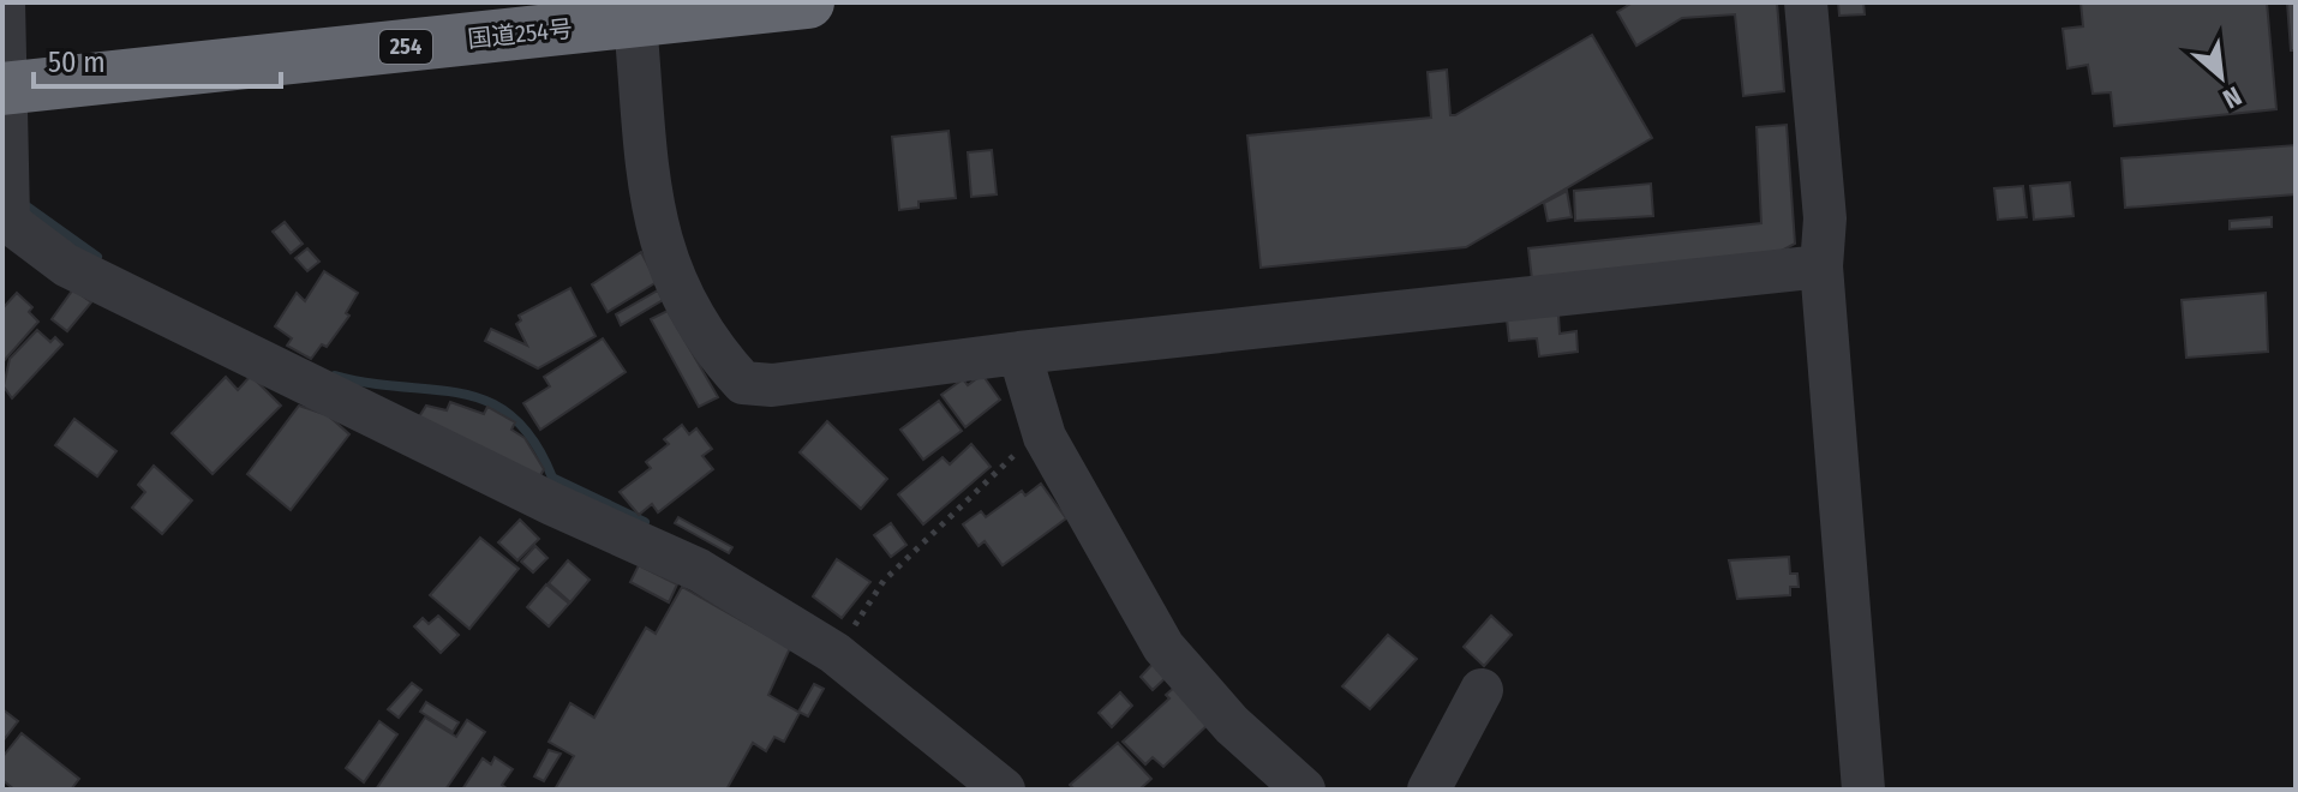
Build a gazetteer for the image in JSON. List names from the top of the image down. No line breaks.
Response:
{"streets":{"highway":["国道254号","254"]},"scale_bar":"50 m","north":"bottom right"}
